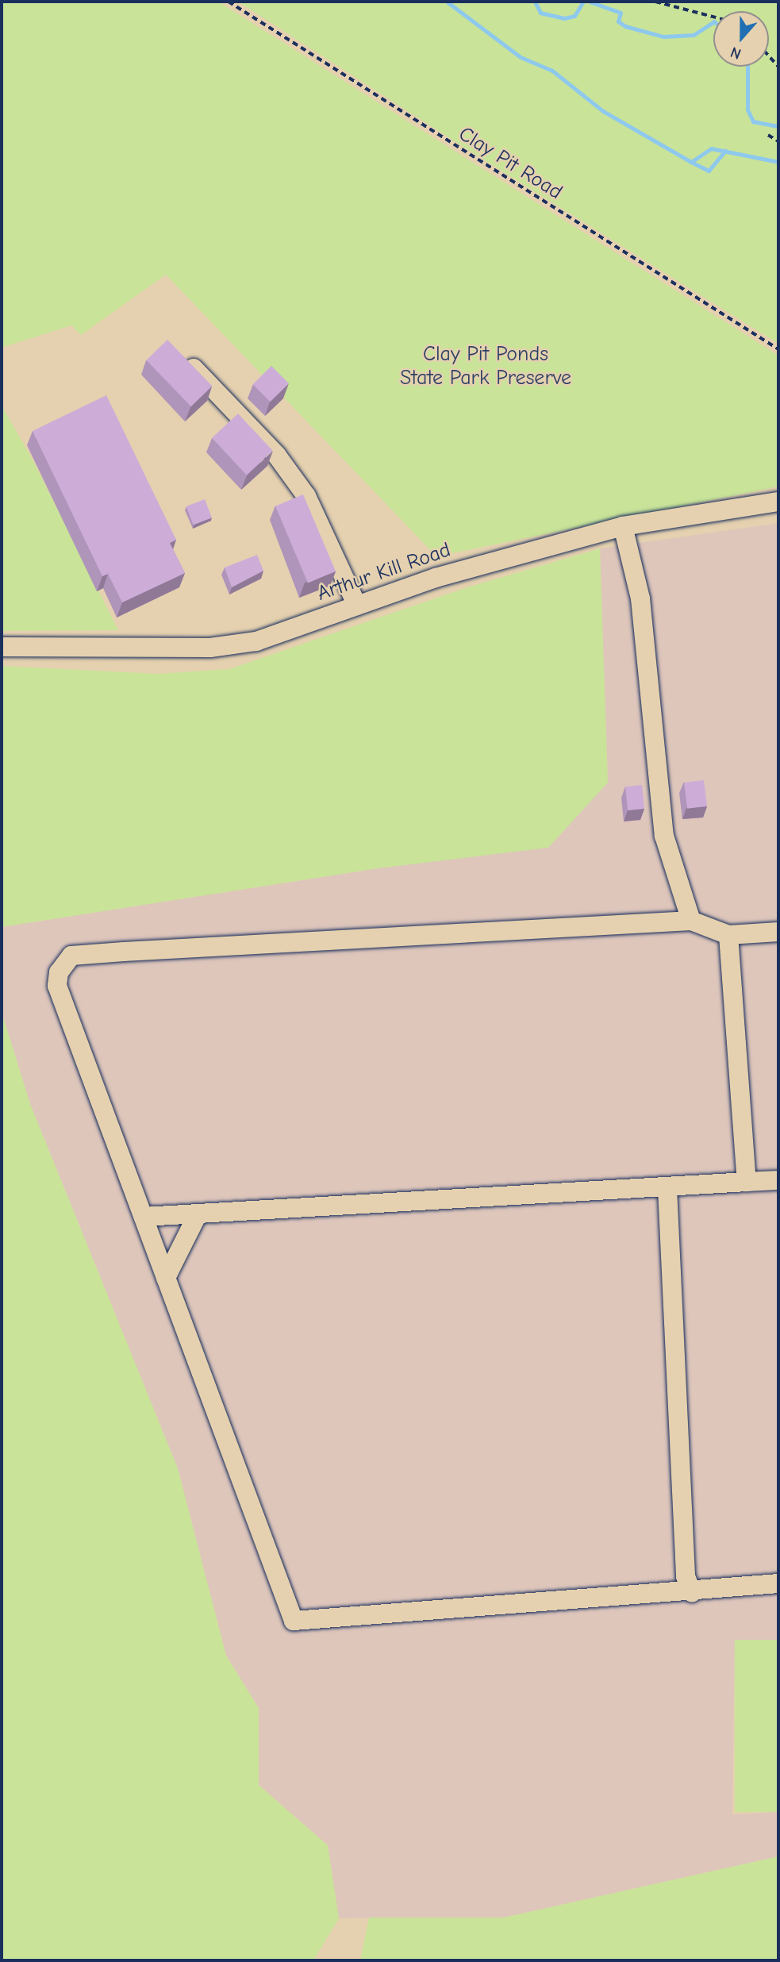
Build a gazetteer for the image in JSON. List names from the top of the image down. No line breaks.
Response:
{"streets":{"street":["Arthur Kill Road"],"path":["Clay Pit Road"]},"parks":["Clay Pit Ponds State Park Preserve"],"north":"bottom"}
